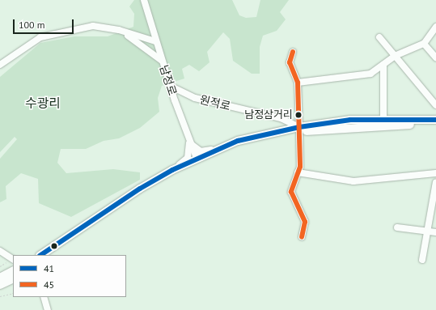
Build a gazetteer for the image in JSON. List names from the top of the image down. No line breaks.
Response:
{"streets":{"street":["남정로","원적로"]},"crossings":[["남정로","원적로"]],"districts":["수광리"],"places":["남정삼거리"],"lines":["transit line 45","transit line 41"],"legend":["41","45"],"scale_bar":"100 m"}
